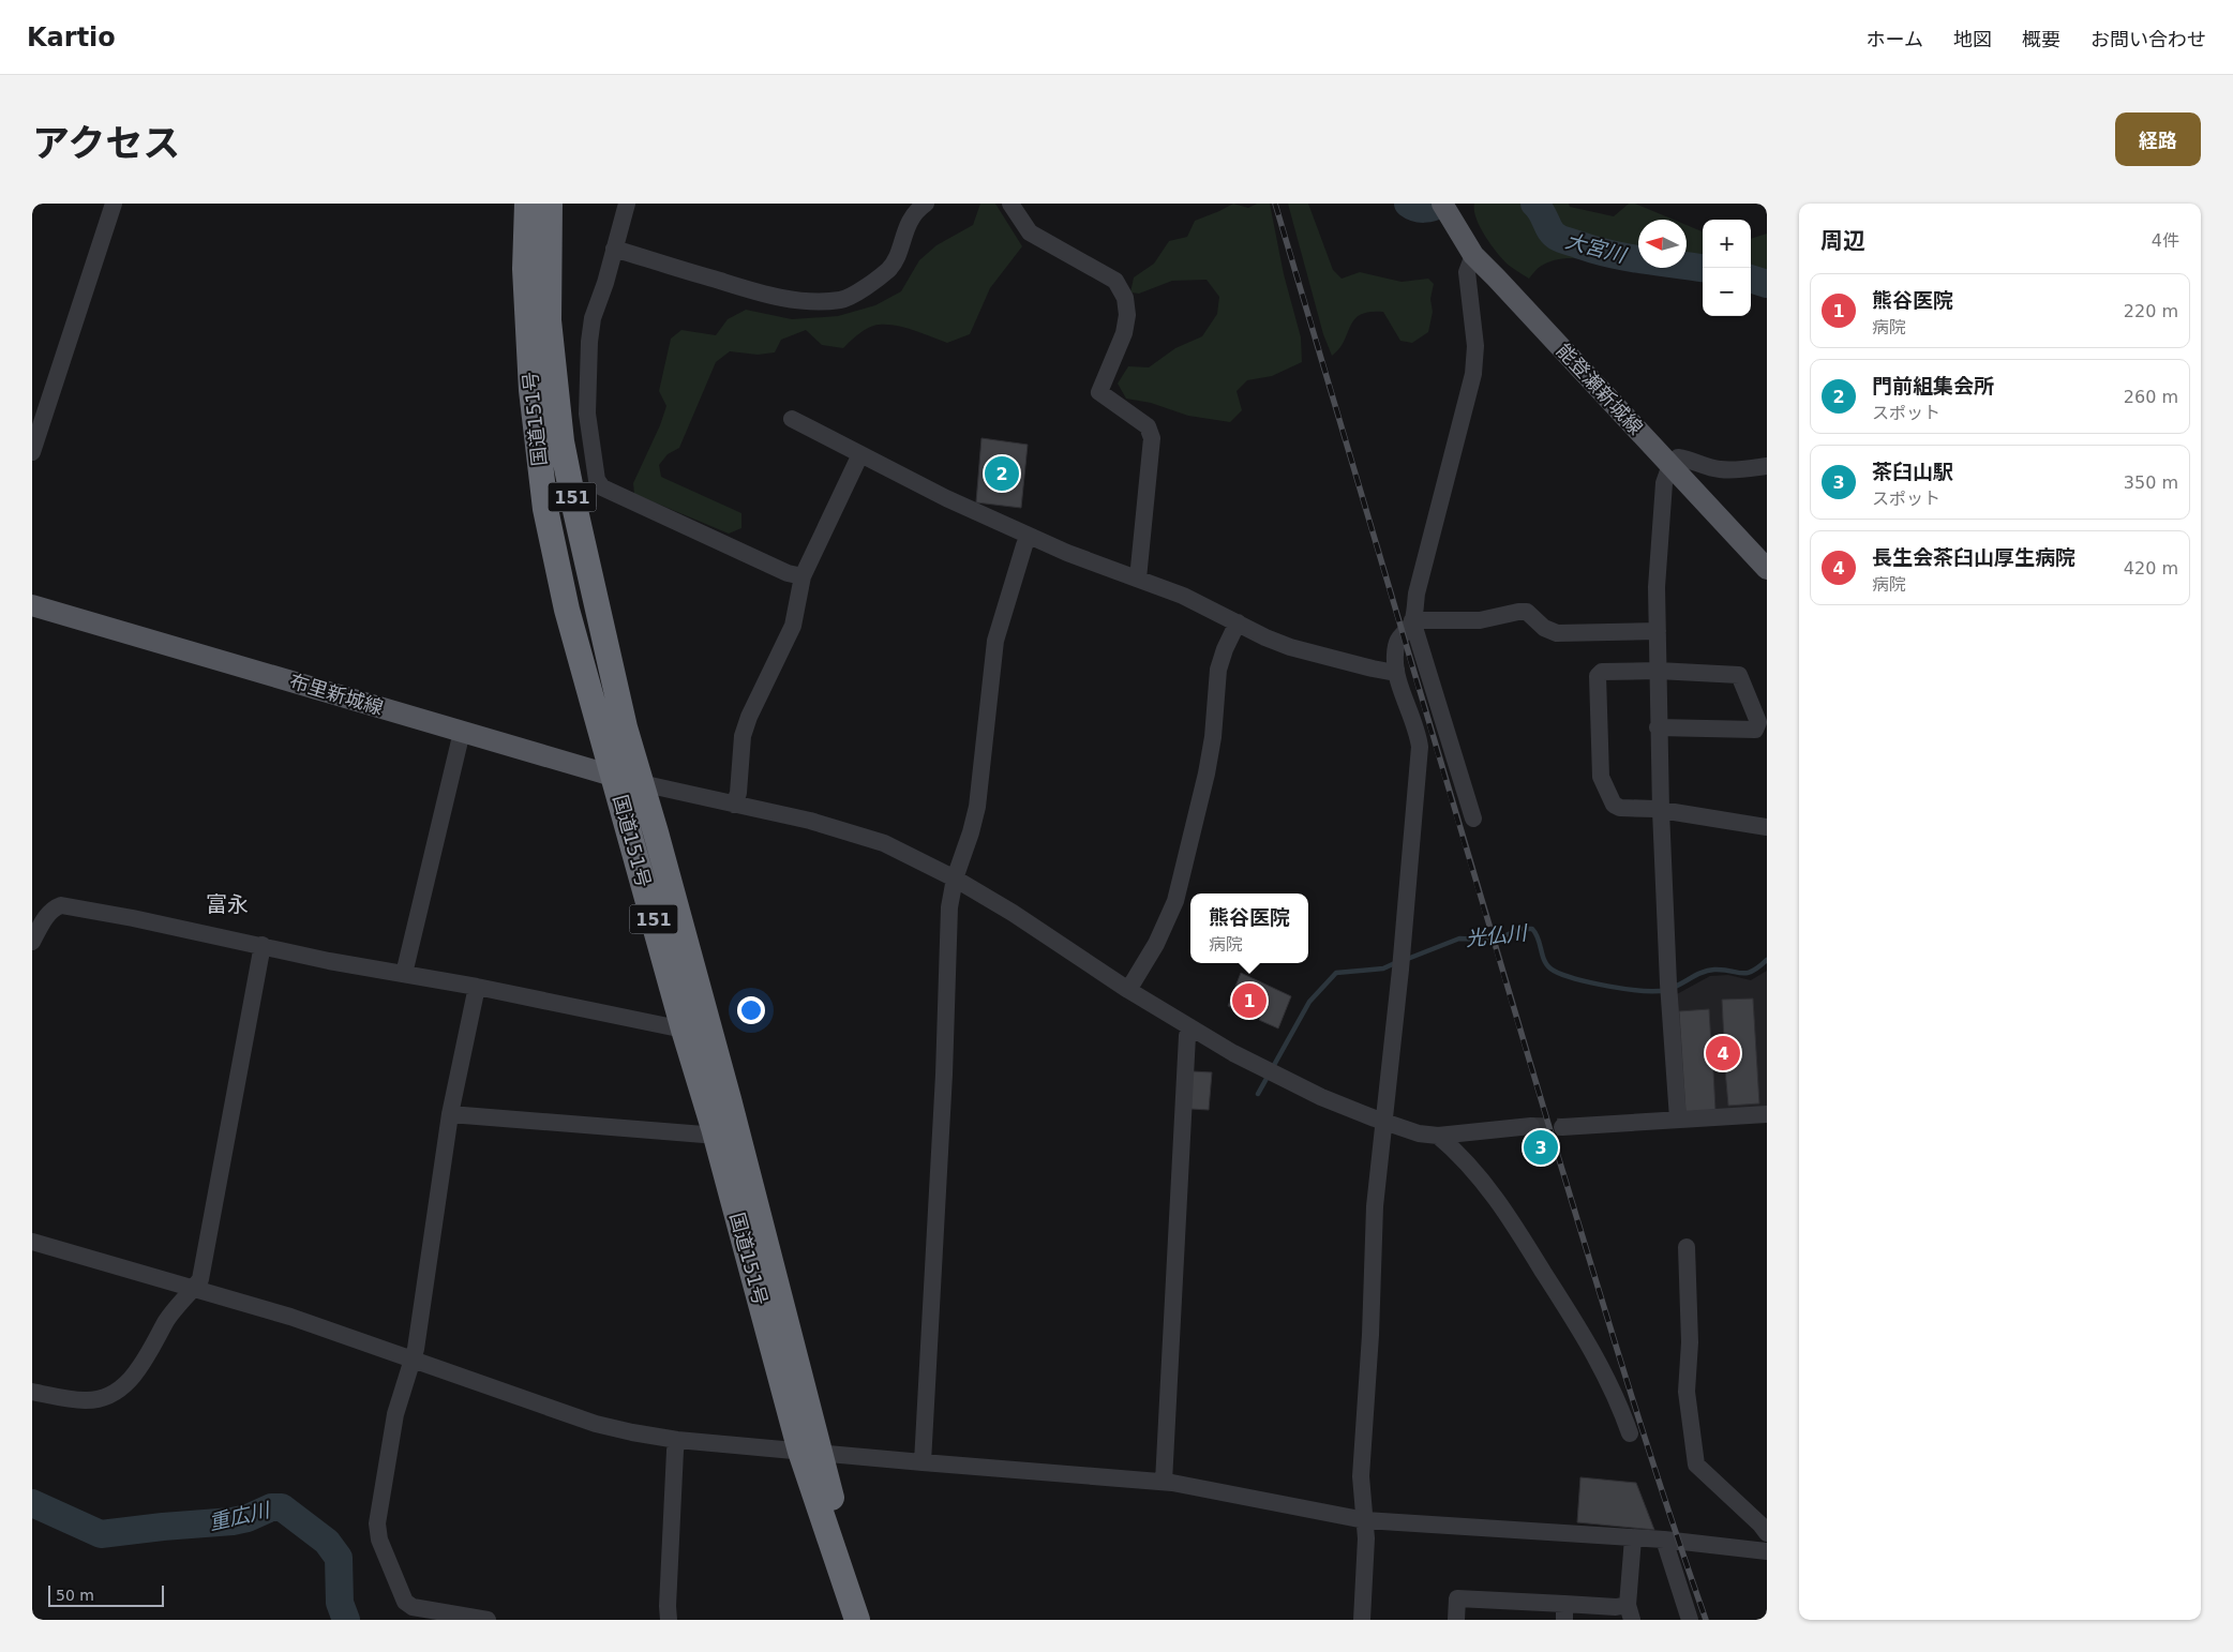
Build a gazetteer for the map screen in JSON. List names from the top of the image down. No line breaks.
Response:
{"streets":{"highway":["国道151号","151"],"main road":["能登瀬新城線","布里新城線"]},"crossings":[["国道151号","布里新城線"]],"districts":["富永"],"water":["大宮川","光仏川","重広川"],"scale_bar":"50 m","north":"left","page":{"header":"Kartio","nav":["ホーム","地図","概要","お問い合わせ"],"title":"アクセス","buttons":"経路","heading":["周辺","4件"],"map_buttons":["+","−"],"list":[{"mark":"1","name":"熊谷医院","note":"病院","value":"220 m"},{"mark":"2","name":"門前組集会所","note":"スポット","value":"260 m"},{"mark":"3","name":"茶臼山駅","note":"スポット","value":"350 m"},{"mark":"4","name":"長生会茶臼山厚生病院","note":"病院","value":"420 m"}],"pins":["2","1","4","3"],"popup":["熊谷医院","病院"],"scale":"50 m"}}
